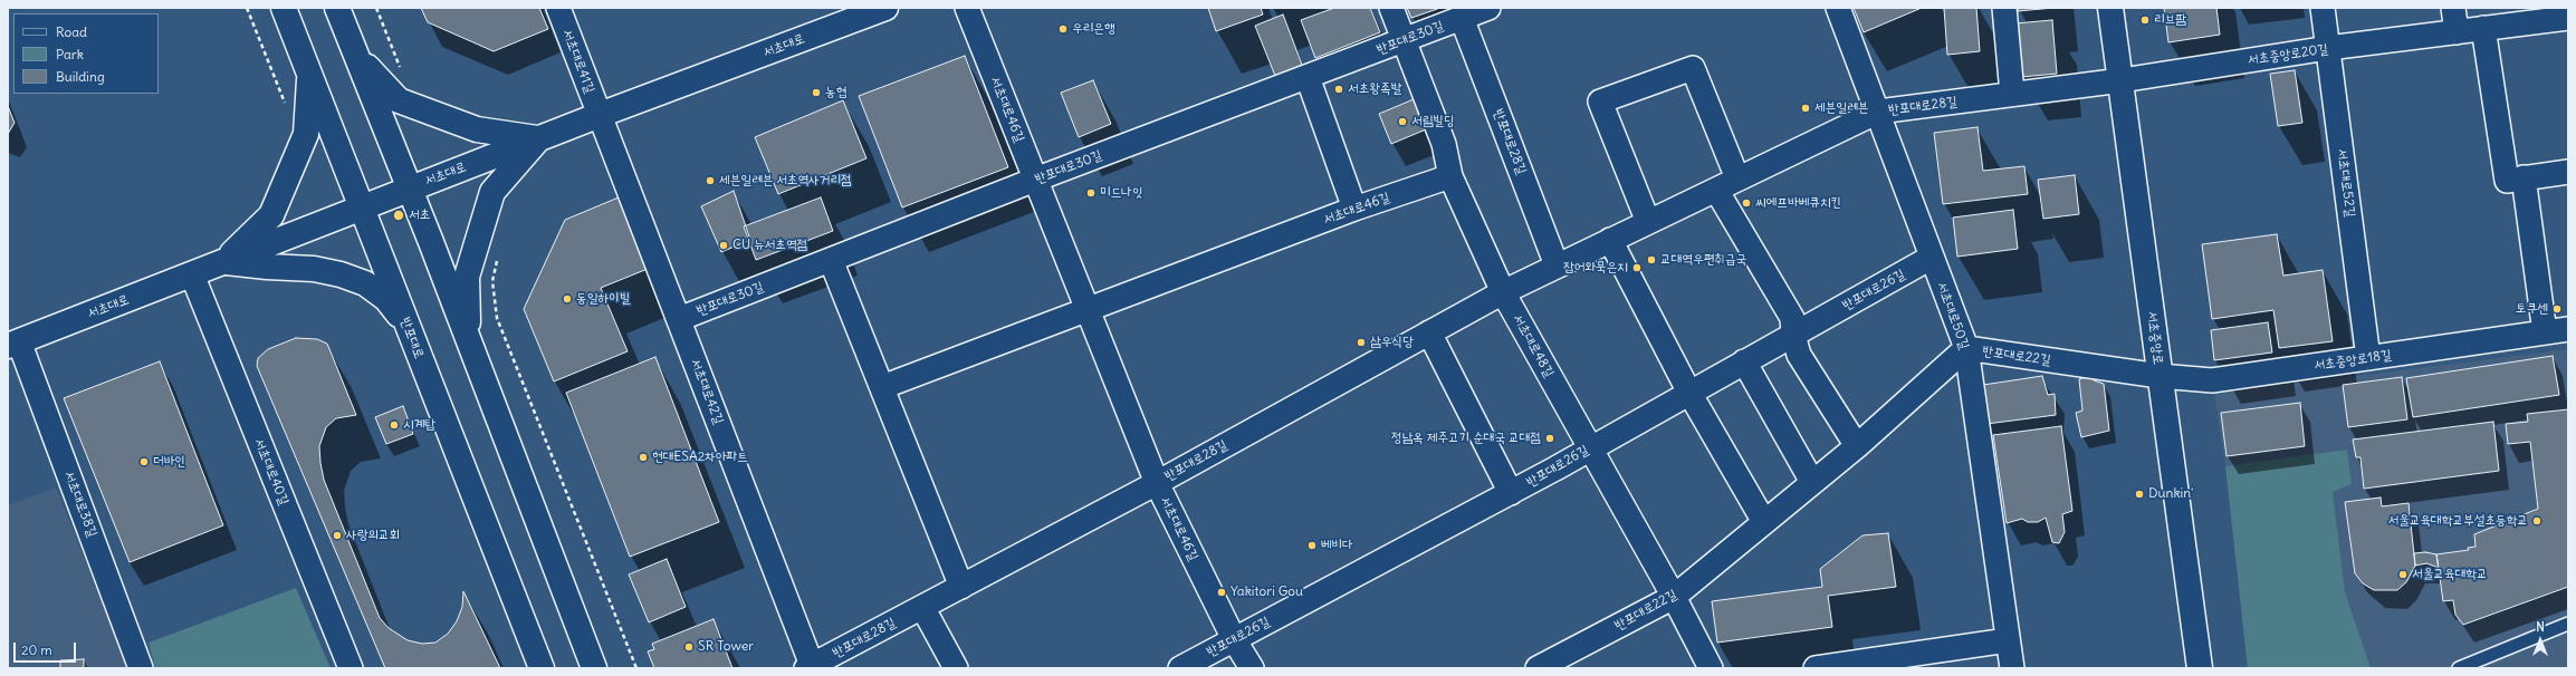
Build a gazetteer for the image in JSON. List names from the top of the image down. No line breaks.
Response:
{"streets":{"main road":["서초대로","반포대로","서초중앙로"],"street":["반포대로30길","서초중앙로20길","서초대로41길","반포대로28길","서초대로46길","서초대로52길","반포대로26길","서초대로50길","서초대로48길","반포대로22길","서초중앙로18길","서초대로42길","서초대로40길","서초대로38길"]},"crossings":[["반포대로30길","반포대로28길"],["반포대로30길","서초대로46길"],["반포대로30길","서초대로48길"],["반포대로30길","서초대로42길"],["서초대로","서초대로41길"],["서초대로","반포대로"],["서초대로","서초대로42길"],["서초대로","서초대로40길"],["서초대로","서초대로38길"],["서초중앙로20길","반포대로28길"],["서초중앙로20길","서초대로52길"],["서초중앙로20길","서초중앙로"],["서초대로41길","서초대로42길"],["반포대로28길","서초대로46길"],["반포대로28길","서초대로50길"],["반포대로28길","서초중앙로"],["반포대로28길","서초대로48길"],["반포대로28길","서초대로42길"],["서초대로46길","반포대로26길"],["서초대로46길","서초대로48길"],["서초대로52길","서초중앙로18길"],["반포대로26길","서초대로50길"],["반포대로26길","서초대로48길"],["서초대로50길","반포대로22길"],["서초중앙로","반포대로22길"],["서초중앙로","서초중앙로18길"],["서초대로48길","반포대로22길"],["반포대로22길","서초중앙로18길"]],"places":["리브팜","우리은행","서초왕족발","농협","세븐일레븐","서림빌딩","세븐일레븐 서초역사거리점","미드나잇","씨에프바베큐치킨","서초","CU 뉴서초역점","교대역우편취급국","잡어와묵은지","동일하이빌","토쿠센","삼우식당","시계탑","정남옥 제주고기 순대국 교대점","현대ESA2차아파트","더바인","Dunkin'","서울교육대학교부설초등학교","사랑의교회","베비다","서울교육대학교","Yakitori Gou","SR Tower"],"legend":["Road","Park","Building"],"scale_bar":"20 m","north":"top"}
